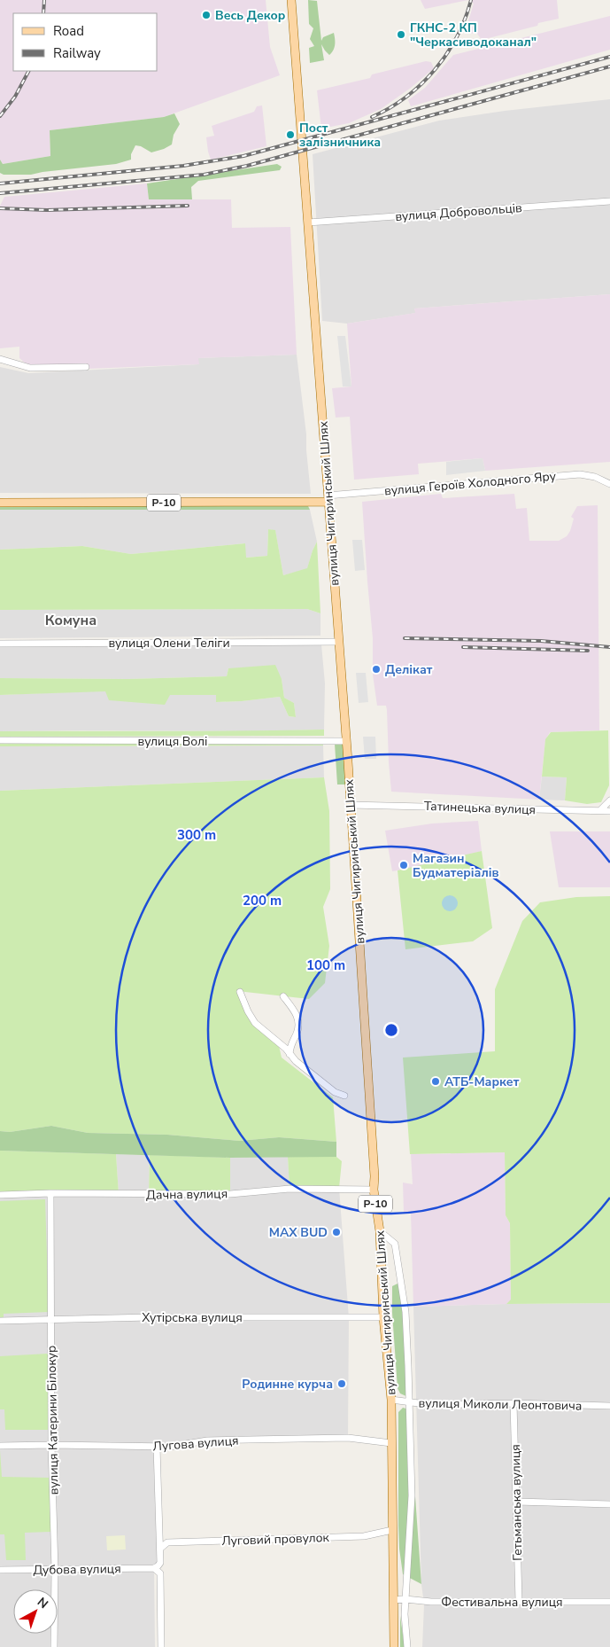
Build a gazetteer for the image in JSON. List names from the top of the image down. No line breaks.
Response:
{"streets":{"main road":["вулиця Героїв Холодного Яру","Р-10","вулиця Чигиринський Шлях"],"street":["вулиця Добровольців","вулиця Олени Теліги","вулиця Волі","Татинецька вулиця","Дачна вулиця","Хутірська вулиця","вулиця Миколи Леонтовича","вулиця Катерини Білокур","Лугова вулиця","Гетьманська вулиця","Луговий провулок","Дубова вулиця","Фестивальна вулиця"]},"crossings":[["вулиця Добровольців","вулиця Чигиринський Шлях"],["вулиця Героїв Холодного Яру","вулиця Чигиринський Шлях"],["вулиця Чигиринський Шлях","вулиця Олени Теліги"],["вулиця Чигиринський Шлях","вулиця Волі"],["вулиця Чигиринський Шлях","Татинецька вулиця"],["вулиця Чигиринський Шлях","Дачна вулиця"],["вулиця Чигиринський Шлях","Хутірська вулиця"],["вулиця Чигиринський Шлях","вулиця Миколи Леонтовича"],["вулиця Чигиринський Шлях","Лугова вулиця"],["вулиця Чигиринський Шлях","Луговий провулок"],["вулиця Чигиринський Шлях","Фестивальна вулиця"],["Дачна вулиця","вулиця Катерини Білокур"],["Хутірська вулиця","вулиця Катерини Білокур"],["вулиця Миколи Леонтовича","Гетьманська вулиця"],["вулиця Катерини Білокур","Лугова вулиця"],["вулиця Катерини Білокур","Дубова вулиця"],["Гетьманська вулиця","Фестивальна вулиця"]],"districts":["Комуна"],"places":["Весь Декор","ГКНС-2 КП \"Черкасиводоканал\"","Пост залізничника","Делікат","Магазин Будматеріалів","АТБ-Маркет","MAX BUD","Родинне курча"],"legend":["Road","Railway"],"north":"top right","rings":["300 m","200 m","100 m"]}
